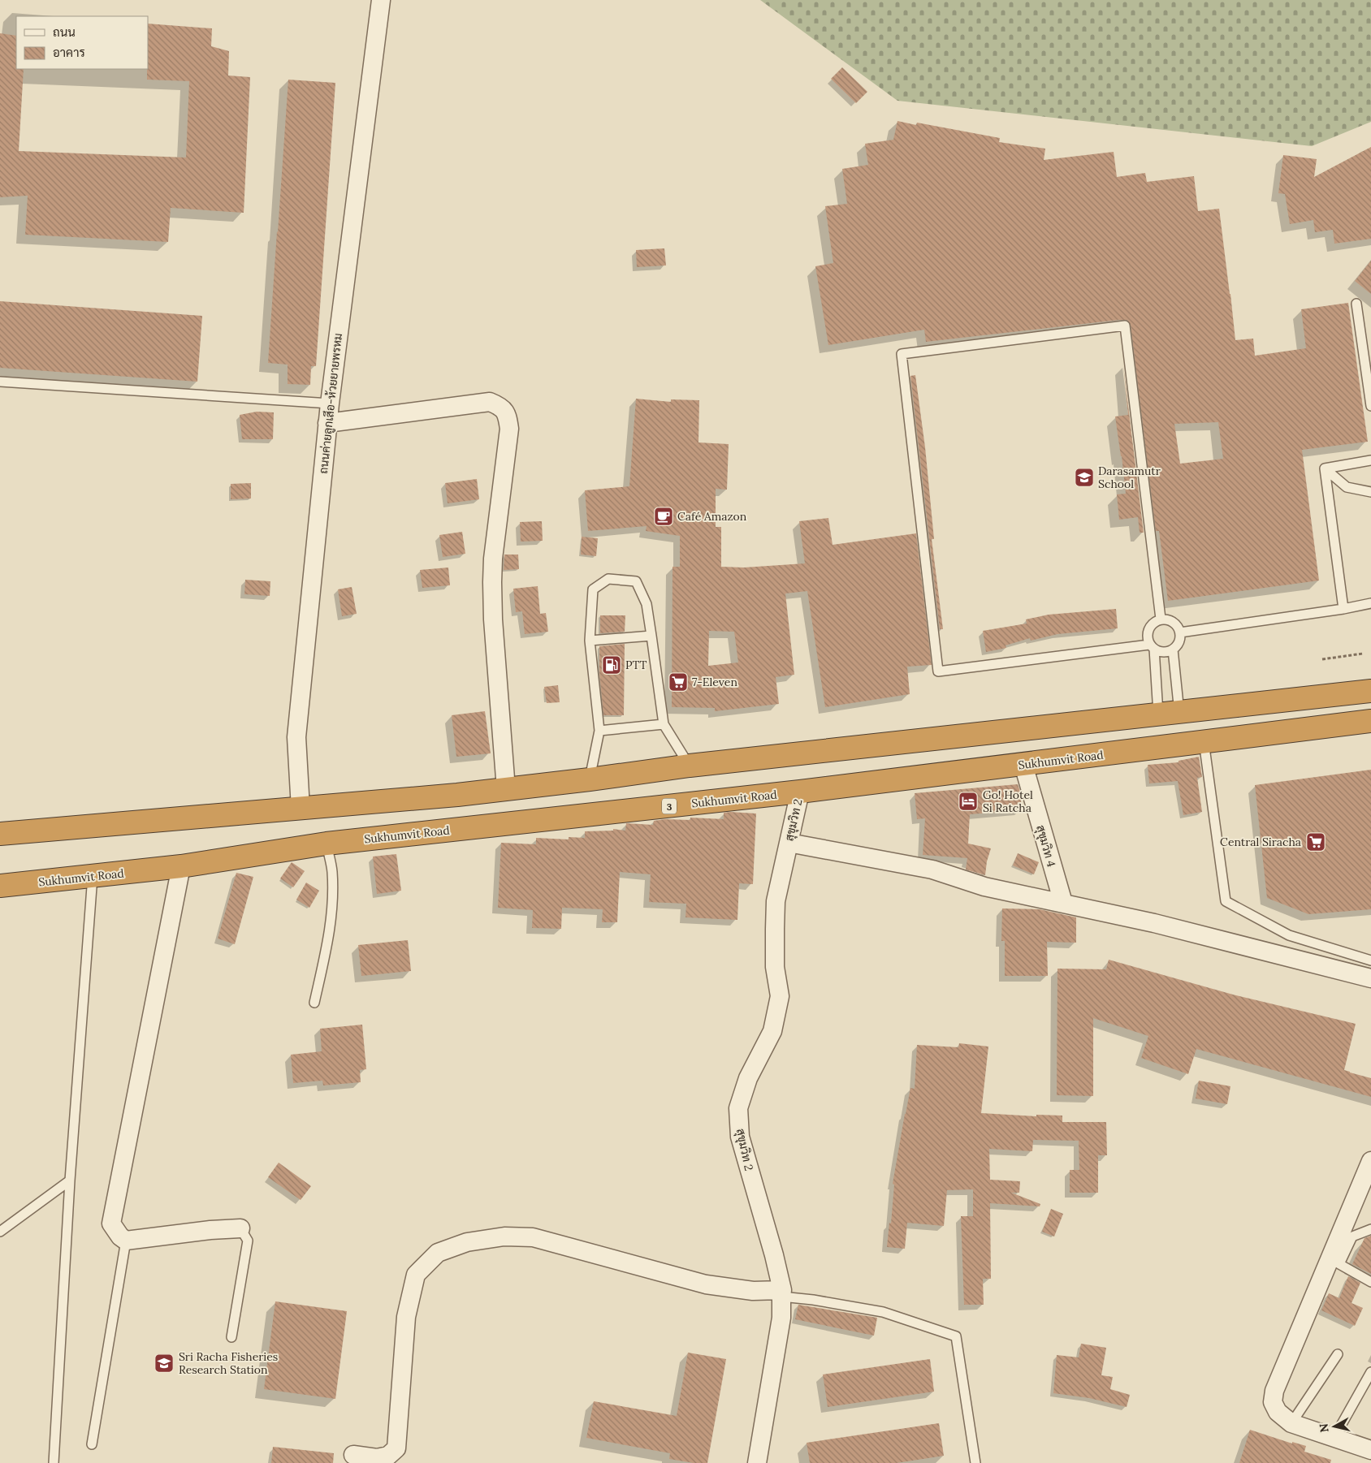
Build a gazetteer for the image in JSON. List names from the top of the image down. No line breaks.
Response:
{"streets":{"highway":["Sukhumvit Road","3"],"street":["ถนนค่ายลูกเสึอ-ห้วยยายพรหม","สุขุมวิท 2","สุขุมวิท 4"]},"crossings":[["Sukhumvit Road","สุขุมวิท 2"],["Sukhumvit Road","สุขุมวิท 4"]],"places":{"school or university":["Darasamutr School","Sri Racha Fisheries Research Station"],"cafe":["Café Amazon"],"fuel station":["PTT"],"supermarket":["7-Eleven","Central Siracha"],"hotel":["Go! Hotel Si Ratcha"]},"legend":["ถนน","อาคาร"],"north":"left"}
